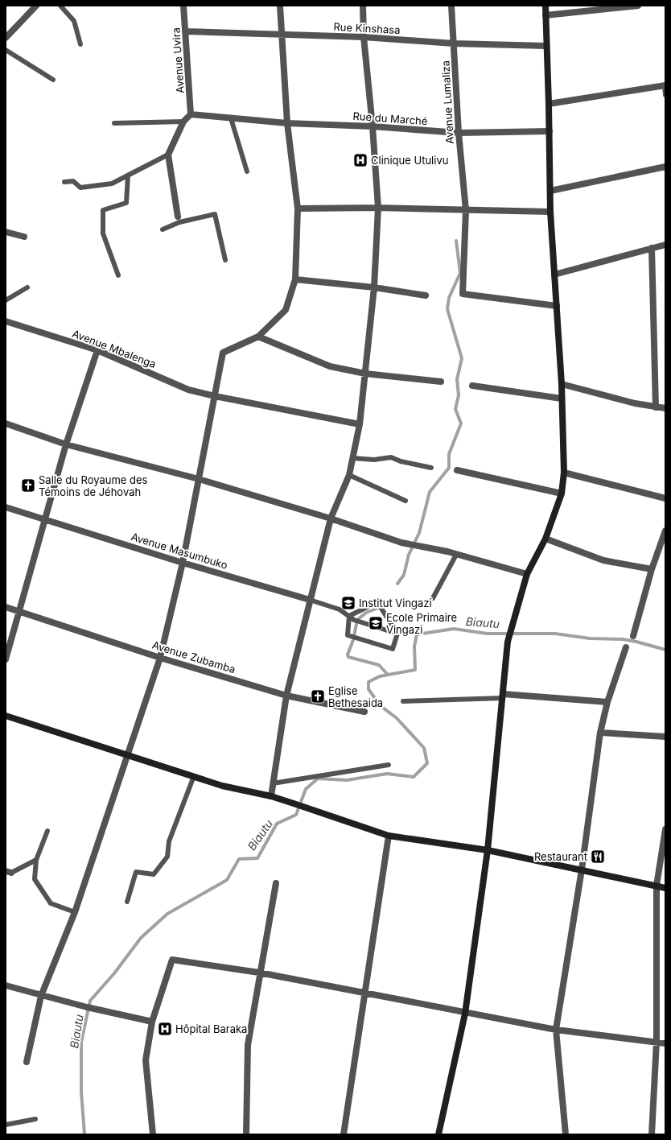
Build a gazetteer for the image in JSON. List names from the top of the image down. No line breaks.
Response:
{"streets":{"street":["Rue Kinshasa","Avenue Uvira","Avenue Lumaliza","Rue du Marché","Avenue Mbalenga","Avenue Masumbuko","Avenue Zubamba"]},"crossings":[["Rue Kinshasa","Avenue Uvira"],["Rue Kinshasa","Avenue Lumaliza"],["Avenue Lumaliza","Rue du Marché"]],"water":["Biautu"],"places":{"hospital":["Clinique Utulivu","Hôpital Baraka"],"church":["Salle du Royaume des Témoins de Jéhovah","Eglise Bethesaida"],"school or university":["Institut Vingazi","Ecole Primaire Vingazi"],"restaurant":["Restaurant"]}}
